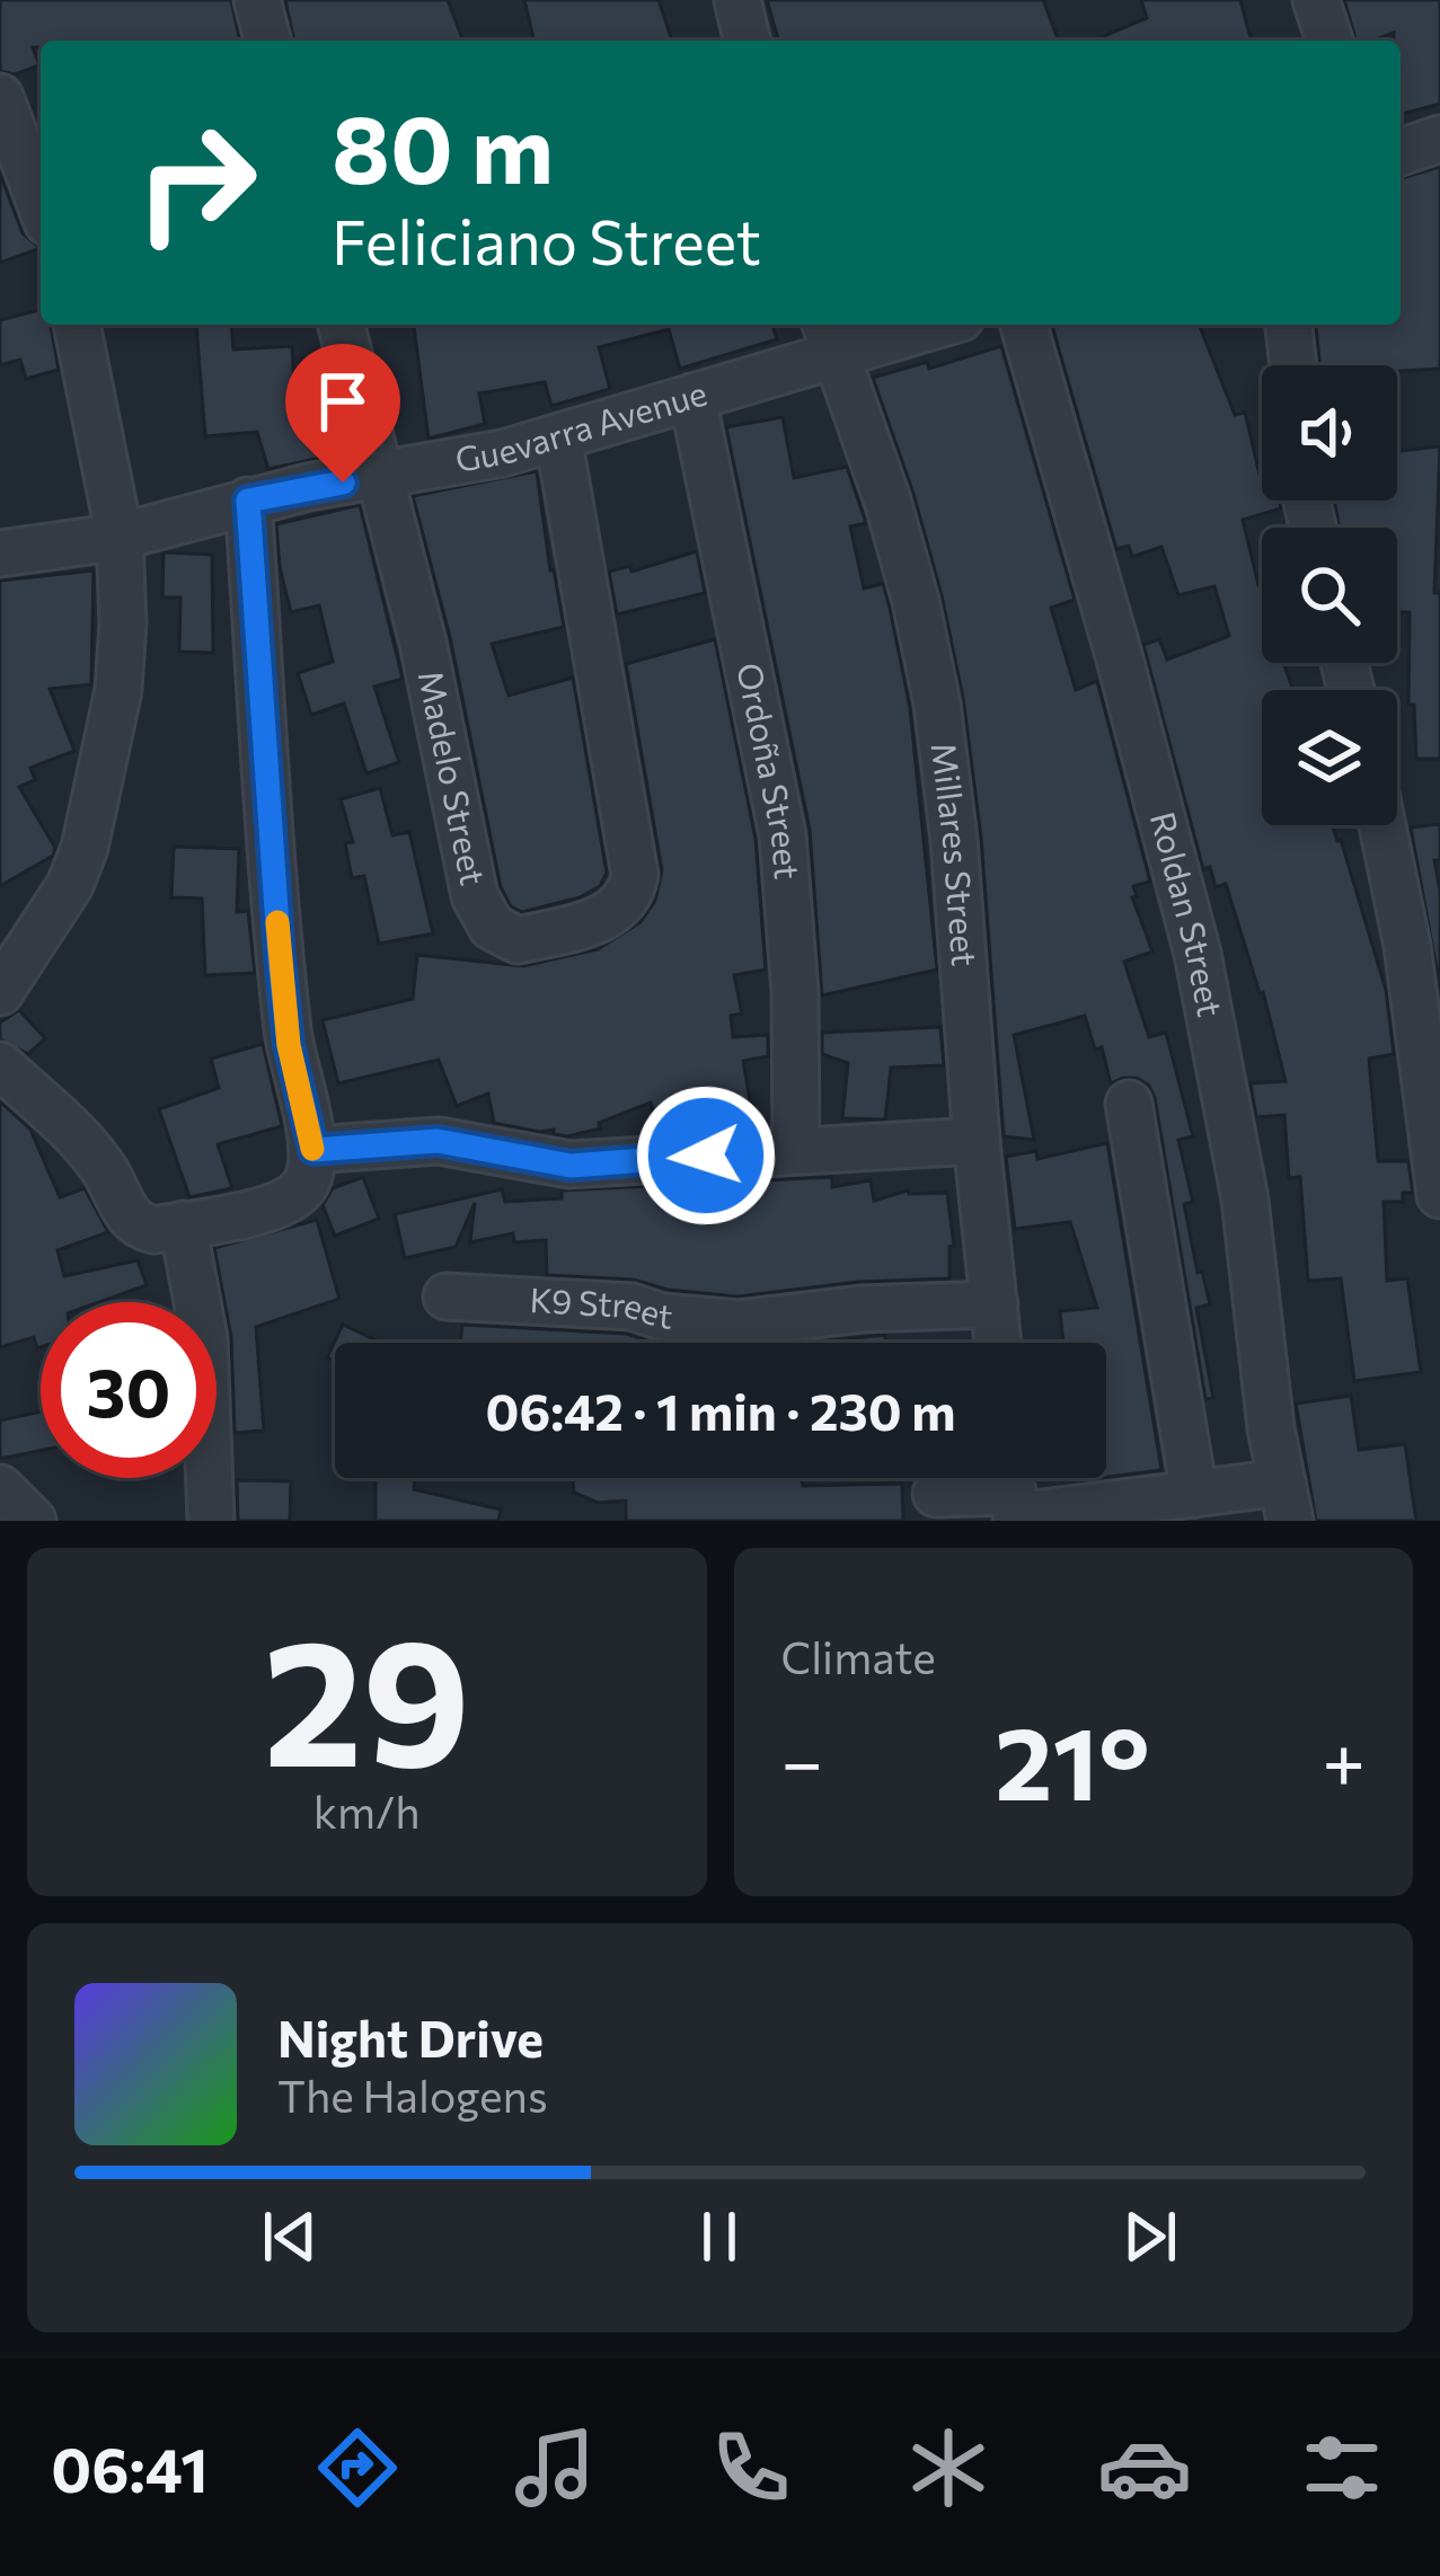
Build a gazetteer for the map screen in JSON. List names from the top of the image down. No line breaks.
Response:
{"streets":{"street":["Guevarra Avenue","Ordoña Street","Madelo Street","Millares Street","Roldan Street","K9 Street"]},"crossings":[["Guevarra Avenue","Ordoña Street"],["Guevarra Avenue","Madelo Street"],["Guevarra Avenue","Millares Street"],["Millares Street","K9 Street"]],"page":{"turn":["80 m","Feliciano Street"],"limit":"30","trip":"06:42 · 1 min · 230 m","tile":[["29","km/h"],"Climate"],"heat":["−","21°","+"],"song":["Night Drive","The Halogens"],"tabs":"06:41"}}
